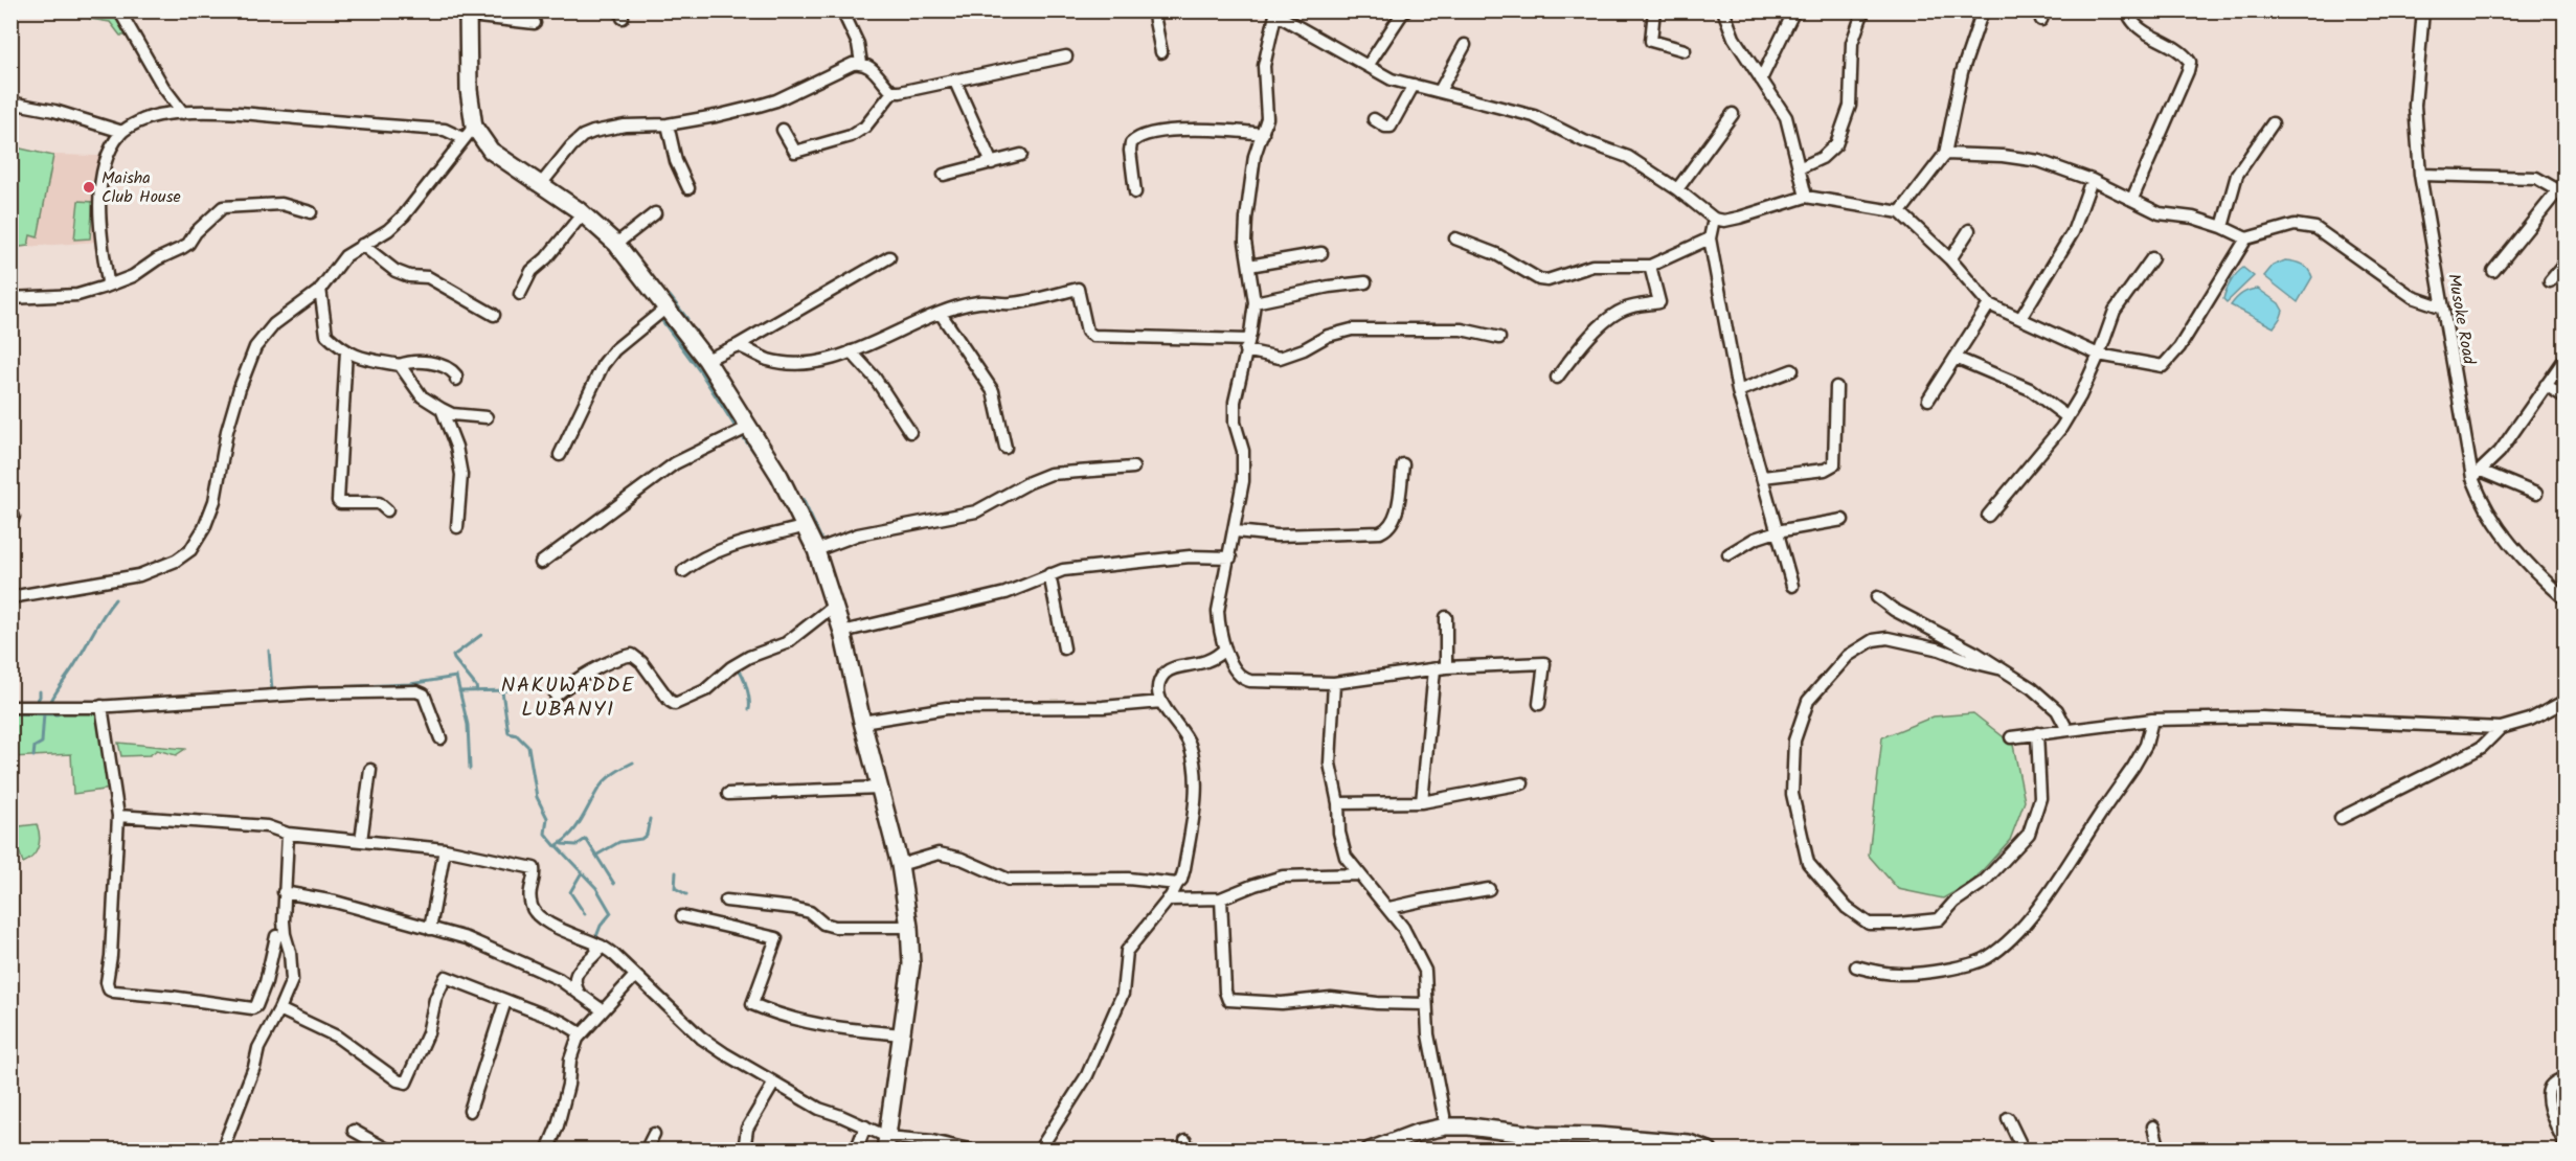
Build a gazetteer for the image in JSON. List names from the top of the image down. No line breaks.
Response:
{"streets":{"street":["Musoke Road"]},"districts":["NAKUWADDE LUBANYI"],"places":["Maisha Club House"]}
